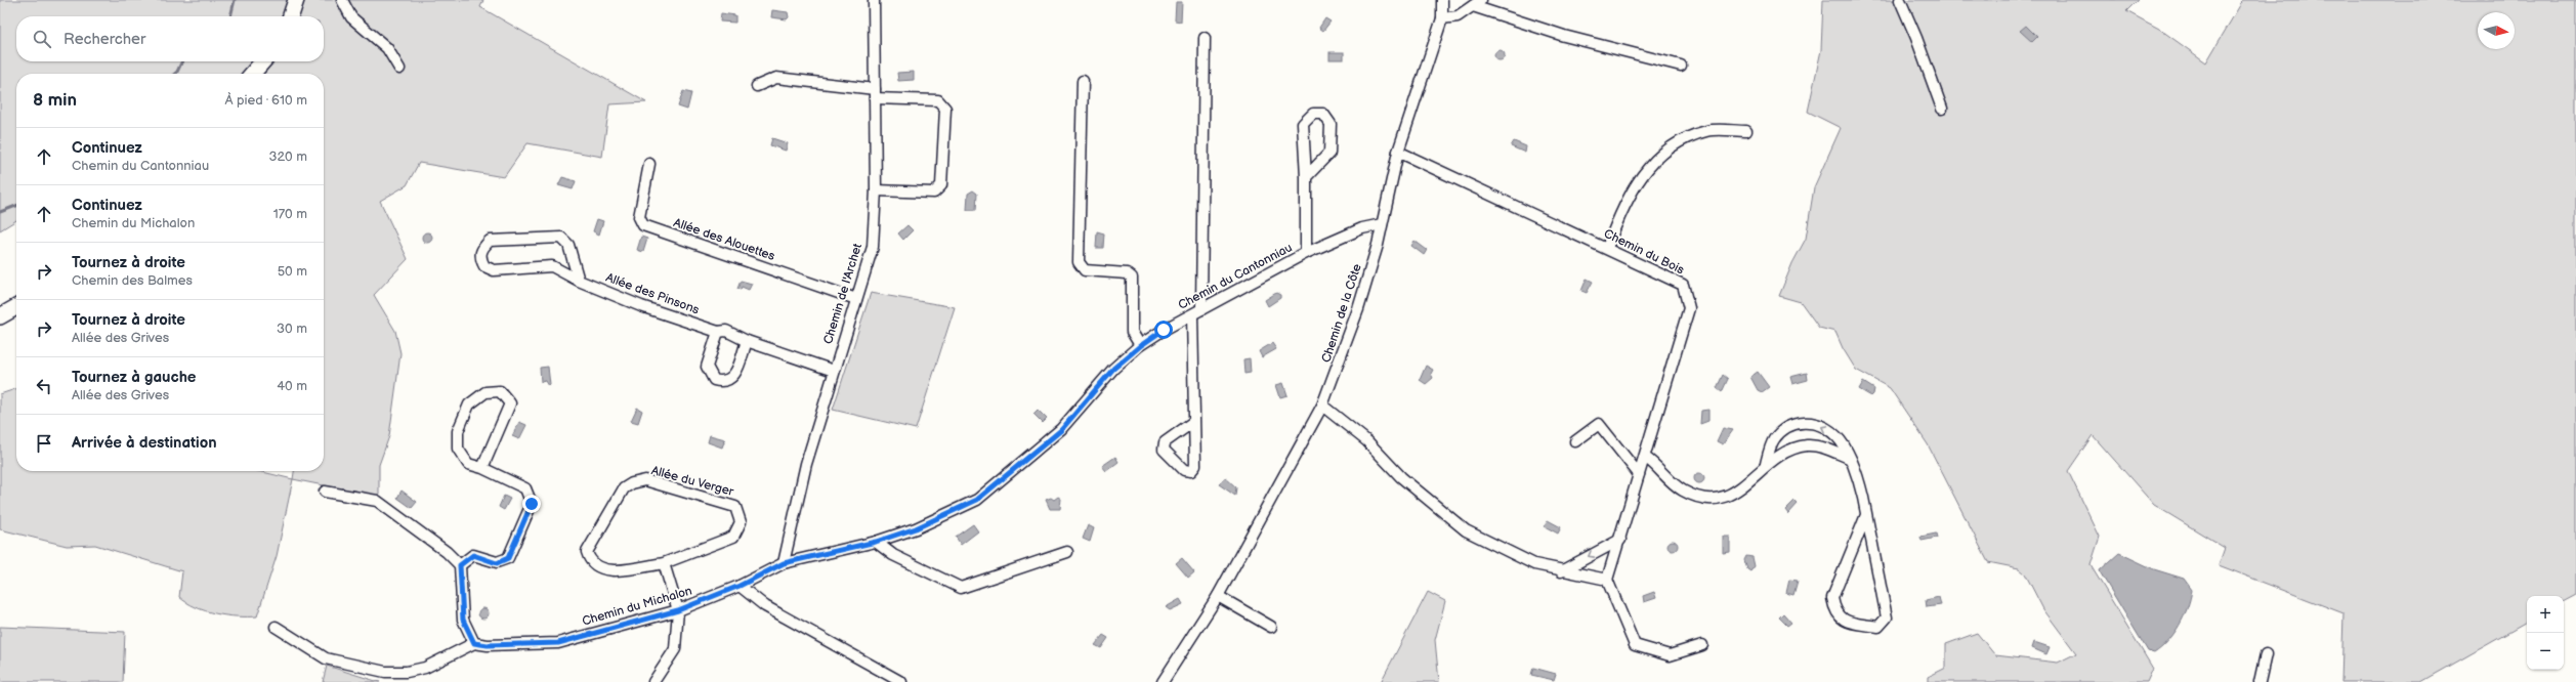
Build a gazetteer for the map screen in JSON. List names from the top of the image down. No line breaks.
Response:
{"streets":{"street":["Allée des Alouettes","Chemin du Bois","Chemin du Cantonniau","Allée des Pinsons","Chemin de l'Archet","Chemin de la Côte","Allée du Verger","Chemin du Michalon"]},"crossings":[["Allée des Alouettes","Chemin de l'Archet"],["Chemin du Bois","Chemin de la Côte"],["Chemin du Cantonniau","Chemin de l'Archet"],["Chemin du Cantonniau","Chemin de la Côte"],["Chemin du Cantonniau","Chemin du Michalon"],["Allée des Pinsons","Chemin de l'Archet"]],"north":"right","page":{"search":"Rechercher","heading":["8 min","À pied · 610 m"],"list":[["Continuez","Chemin du Cantonniau","320 m"],["Continuez","Chemin du Michalon","170 m"],["Tournez à droite","Chemin des Balmes","50 m"],["Tournez à droite","Allée des Grives","30 m"],["Tournez à gauche","Allée des Grives","40 m"],"Arrivée à destination"],"map_buttons":["+","−"]}}
